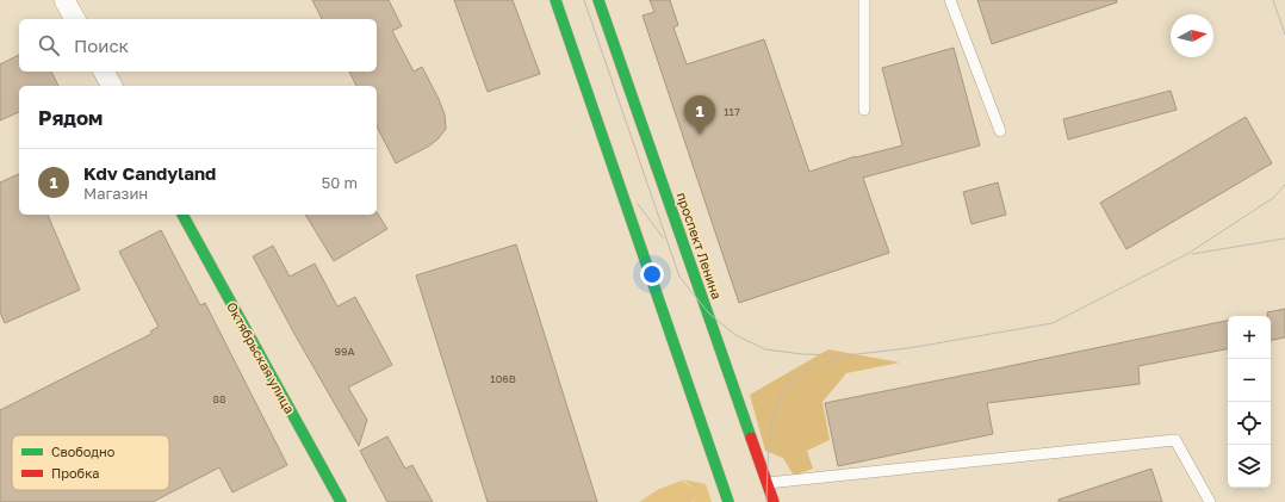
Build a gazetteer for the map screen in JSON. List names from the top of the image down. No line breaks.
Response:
{"streets":{"main road":["проспект Ленина","Октябрьская улица"]},"house_numbers":["117","99А","106В","88"],"legend":["Свободно","Пробка"],"north":"right","page":{"search":"Поиск","heading":"Рядом","pins":"1","list":[{"mark":"1","name":"Kdv Candyland","note":"Магазин","value":"50 m"}],"map_buttons":["+","−"]}}
